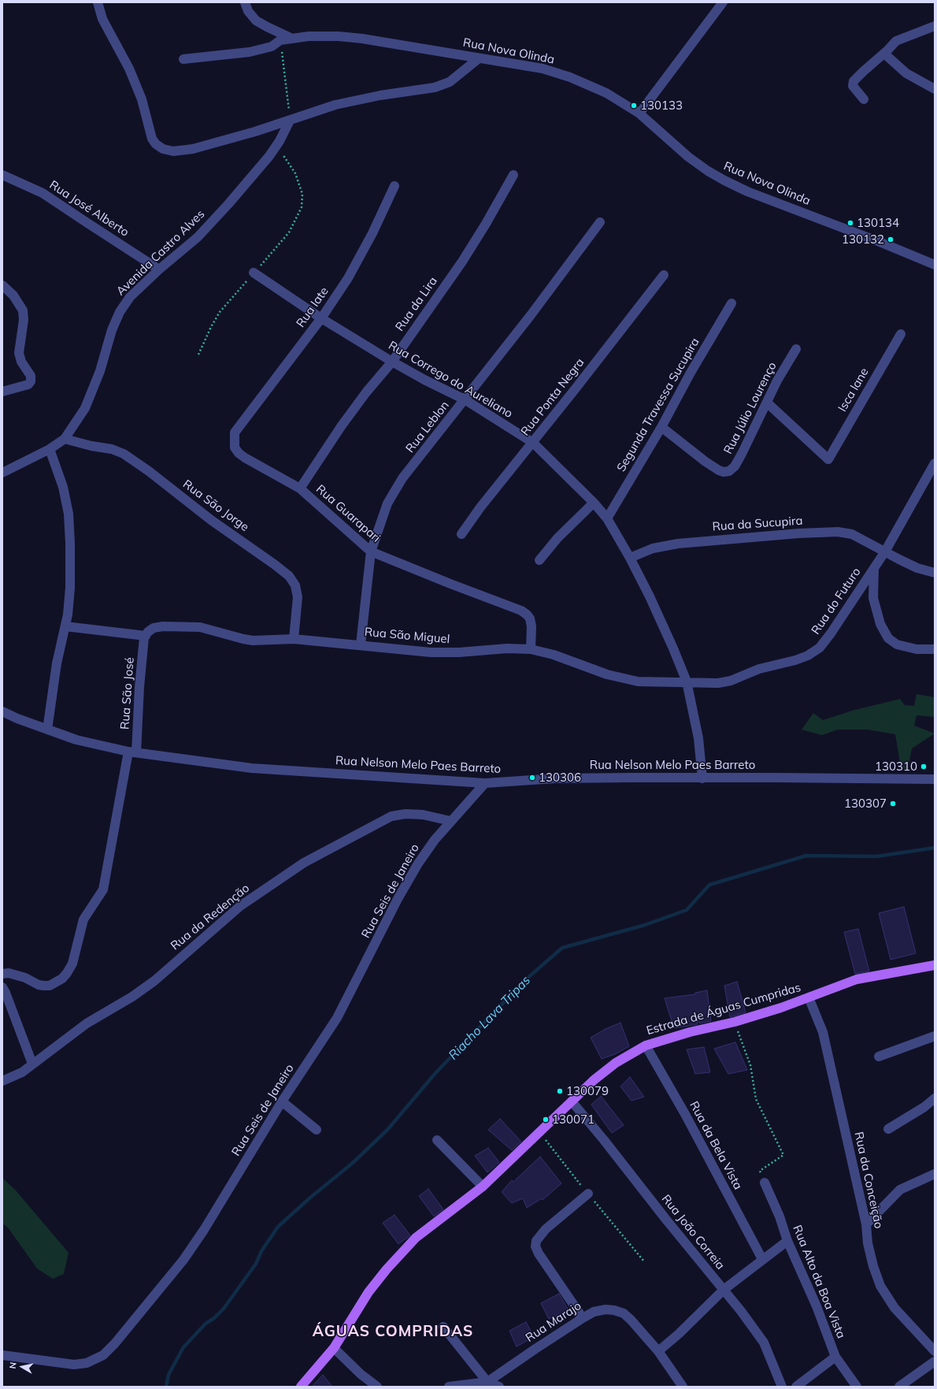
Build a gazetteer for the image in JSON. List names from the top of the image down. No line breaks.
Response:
{"streets":{"main road":["Estrada de Águas Cumpridas"],"street":["Rua Nova Olinda","Rua José Alberto","Avenida Castro Alves","Rua da Lira","Rua Iate","Rua Corrego do Aureliano","Isca lane","Rua Ponta Negra","Segunda Travessa Sucupira","Rua Júlio Lourenço","Rua Leblon","Rua São Jorge","Rua Guarapari","Rua da Sucupira","Rua do Futuro","Rua São Miguel","Rua São José","Rua Nelson Melo Paes Barreto","Rua Seis de Janeiro","Rua da Redenção","Rua da Bela Vista","Rua da Conceição","Rua João Correia","Rua Alto da Boa Vista","Rua Marajo"]},"crossings":[["Rua José Alberto","Avenida Castro Alves"],["Avenida Castro Alves","Rua São Jorge"],["Rua da Lira","Rua Corrego do Aureliano"],["Rua da Lira","Rua Guarapari"],["Rua Iate","Rua Corrego do Aureliano"],["Rua Iate","Rua Guarapari"],["Rua Corrego do Aureliano","Rua Ponta Negra"],["Rua Corrego do Aureliano","Segunda Travessa Sucupira"],["Rua Corrego do Aureliano","Rua Leblon"],["Rua Corrego do Aureliano","Rua da Sucupira"],["Rua Corrego do Aureliano","Rua do Futuro"],["Rua Corrego do Aureliano","Rua São Miguel"],["Rua Corrego do Aureliano","Rua Nelson Melo Paes Barreto"],["Isca lane","Rua Júlio Lourenço"],["Segunda Travessa Sucupira","Rua Júlio Lourenço"],["Rua Leblon","Rua Guarapari"],["Rua Leblon","Rua São Miguel"],["Rua São Jorge","Rua São Miguel"],["Rua Guarapari","Rua São Miguel"],["Rua da Sucupira","Rua do Futuro"],["Rua do Futuro","Rua São Miguel"],["Rua São Miguel","Rua São José"],["Rua São José","Rua Nelson Melo Paes Barreto"],["Rua Nelson Melo Paes Barreto","Rua Seis de Janeiro"],["Rua Seis de Janeiro","Rua da Redenção"],["Estrada de Águas Cumpridas","Rua da Bela Vista"],["Estrada de Águas Cumpridas","Rua da Conceição"],["Estrada de Águas Cumpridas","Rua João Correia"]],"districts":["ÁGUAS COMPRIDAS"],"water":["Riacho Lava Tripas"],"places":["130133","130134","130132","130310","130306","130307","130079","130071"],"north":"left"}
